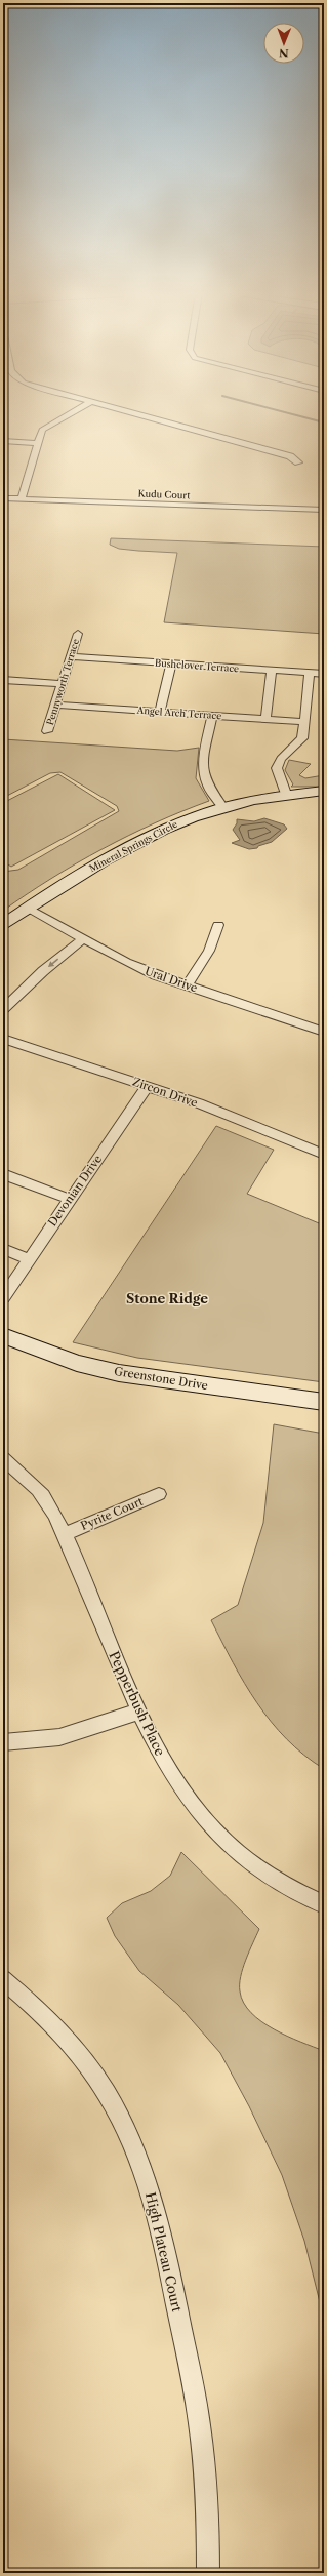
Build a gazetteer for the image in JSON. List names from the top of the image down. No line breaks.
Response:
{"streets":{"street":["Kudu Court","Bushclover Terrace","Pennyworth Terrace","Angel Arch Terrace","Mineral Springs Circle","Ural Drive","Zircon Drive","Devonian Drive","Greenstone Drive","Pyrite Court","Pepperbush Place","High Plateau Court"]},"crossings":[["Bushclover Terrace","Pennyworth Terrace"],["Pennyworth Terrace","Angel Arch Terrace"],["Mineral Springs Circle","Ural Drive"],["Zircon Drive","Devonian Drive"],["Pyrite Court","Pepperbush Place"]],"districts":["Stone Ridge"],"north":"bottom"}
